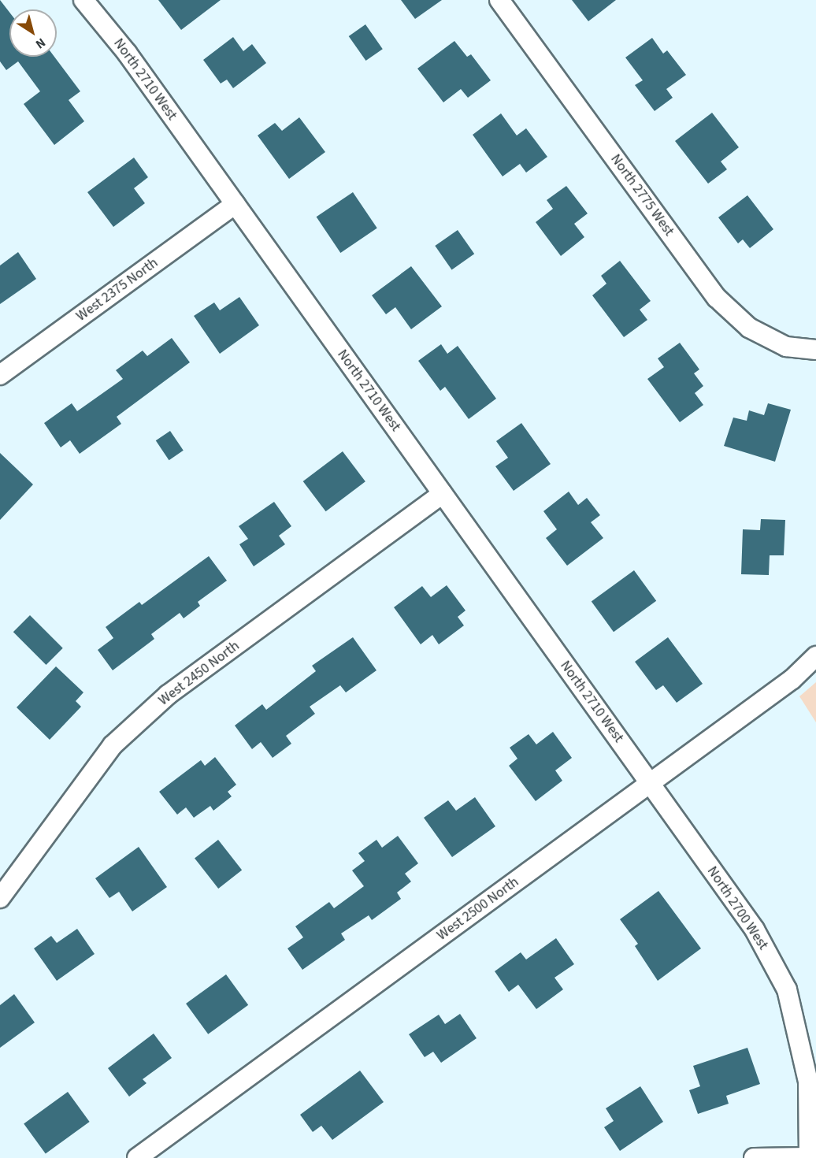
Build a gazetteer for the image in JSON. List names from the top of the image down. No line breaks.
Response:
{"streets":{"street":["North 2710 West","North 2775 West","West 2375 North","West 2450 North","North 2700 West","West 2500 North"]},"crossings":[["North 2710 West","West 2375 North"],["North 2710 West","West 2450 North"],["North 2710 West","North 2700 West"],["North 2710 West","West 2500 North"],["North 2700 West","West 2500 North"]],"north":"bottom right"}
